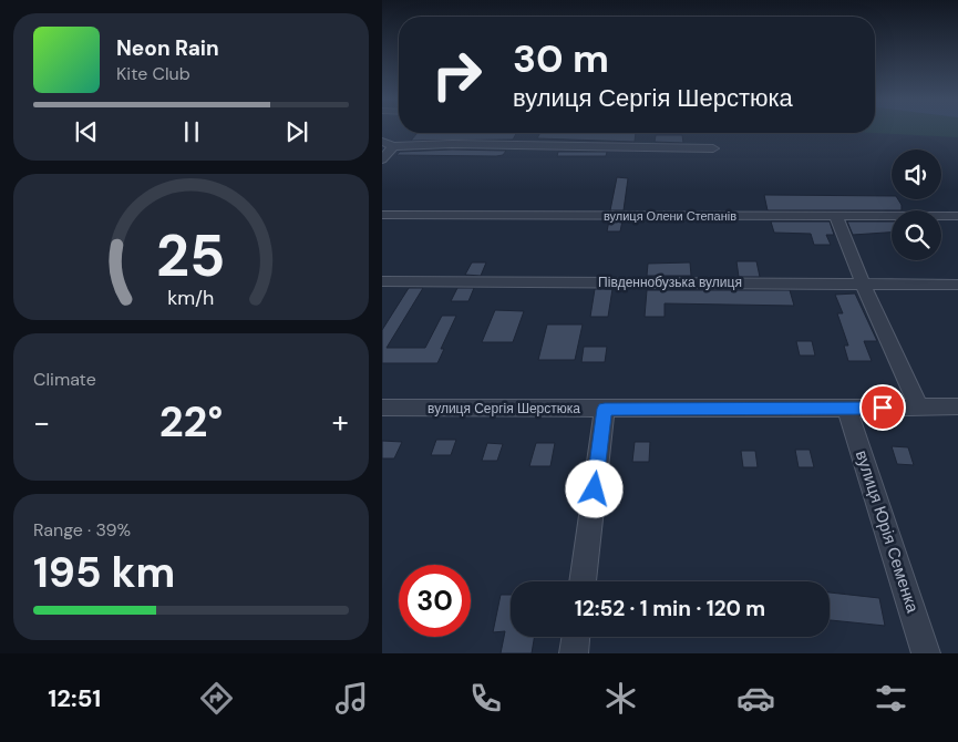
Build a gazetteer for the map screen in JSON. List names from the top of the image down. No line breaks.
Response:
{"streets":{"street":["вулиця Олени Степанів","Південнобузька вулиця","вулиця Сергія Шерстюка","вулиця Юрія Семенка"]},"crossings":[["вулиця Сергія Шерстюка","вулиця Юрія Семенка"]],"page":{"turn":["30 m","вулиця Сергія Шерстюка"],"song":["Neon Rain","Kite Club"],"tile":["Climate",["Range · 39%","195 km"]],"heat":["−","22°","+"],"limit":"30","trip":"12:52 · 1 min · 120 m","tabs":"12:51","gauge":["25","km/h"]}}
